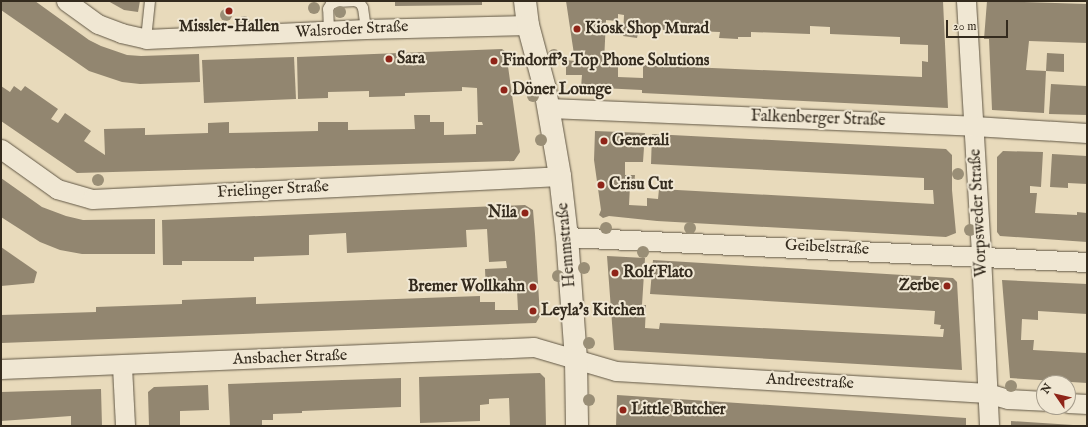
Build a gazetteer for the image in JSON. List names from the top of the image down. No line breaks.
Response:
{"streets":{"street":["Walsroder Straße","Falkenberger Straße","Frielinger Straße","Worpsweder Straße","Hemmstraße","Geibelstraße","Ansbacher Straße","Andreestraße"]},"crossings":[["Walsroder Straße","Hemmstraße"],["Falkenberger Straße","Worpsweder Straße"],["Falkenberger Straße","Hemmstraße"],["Frielinger Straße","Hemmstraße"],["Worpsweder Straße","Geibelstraße"],["Worpsweder Straße","Andreestraße"],["Hemmstraße","Geibelstraße"],["Hemmstraße","Ansbacher Straße"],["Hemmstraße","Andreestraße"],["Ansbacher Straße","Andreestraße"]],"places":["Missler-Hallen","Kiosk Shop Murad","Sara","Findorff's Top Phone Solutions","Döner Lounge","Generali","Crisu Cut","Nila","Rolf Flato","Zerbe","Bremer Wollkahn","Leyla's Kitchen","Little Butcher"],"scale_bar":"20 m","north":"top left"}
